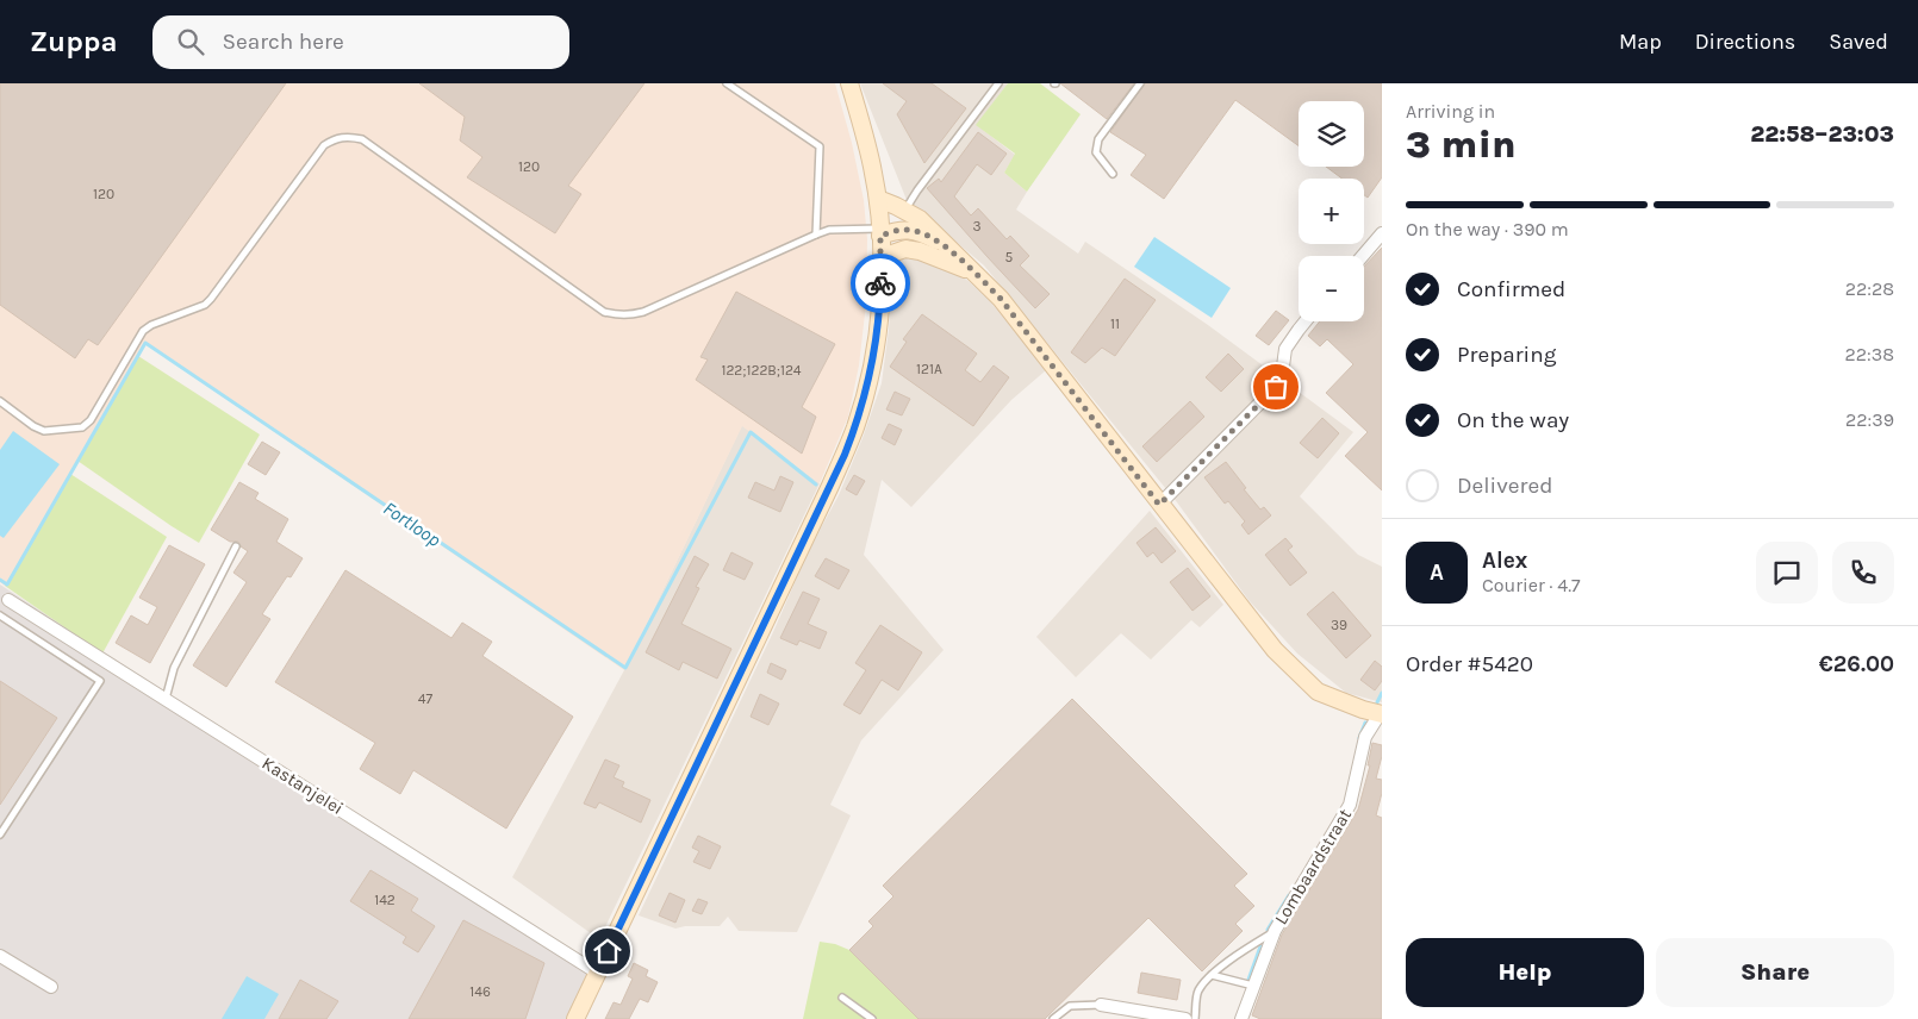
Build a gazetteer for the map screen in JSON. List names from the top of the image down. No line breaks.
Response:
{"streets":{"street":["Kastanjelei","Lombaardstraat"]},"water":["Fortloop"],"house_numbers":["120","120","3","5","11","121A","122;122B;124","39","47","142","146"],"page":{"header":"Zuppa","search":"Search here","nav":["Map","Directions","Saved"],"heading":["3 min","Arriving in","22:58–23:03"],"panel":["Alex","Courier · 4.7","Order #5420","€26.00"],"map_buttons":["+","−"],"bar":"On the way · 390 m","list":[["Confirmed","22:28"],["Preparing","22:38"],["On the way","22:39"],"Delivered"],"round":"A","buttons":["Help","Share"]}}
